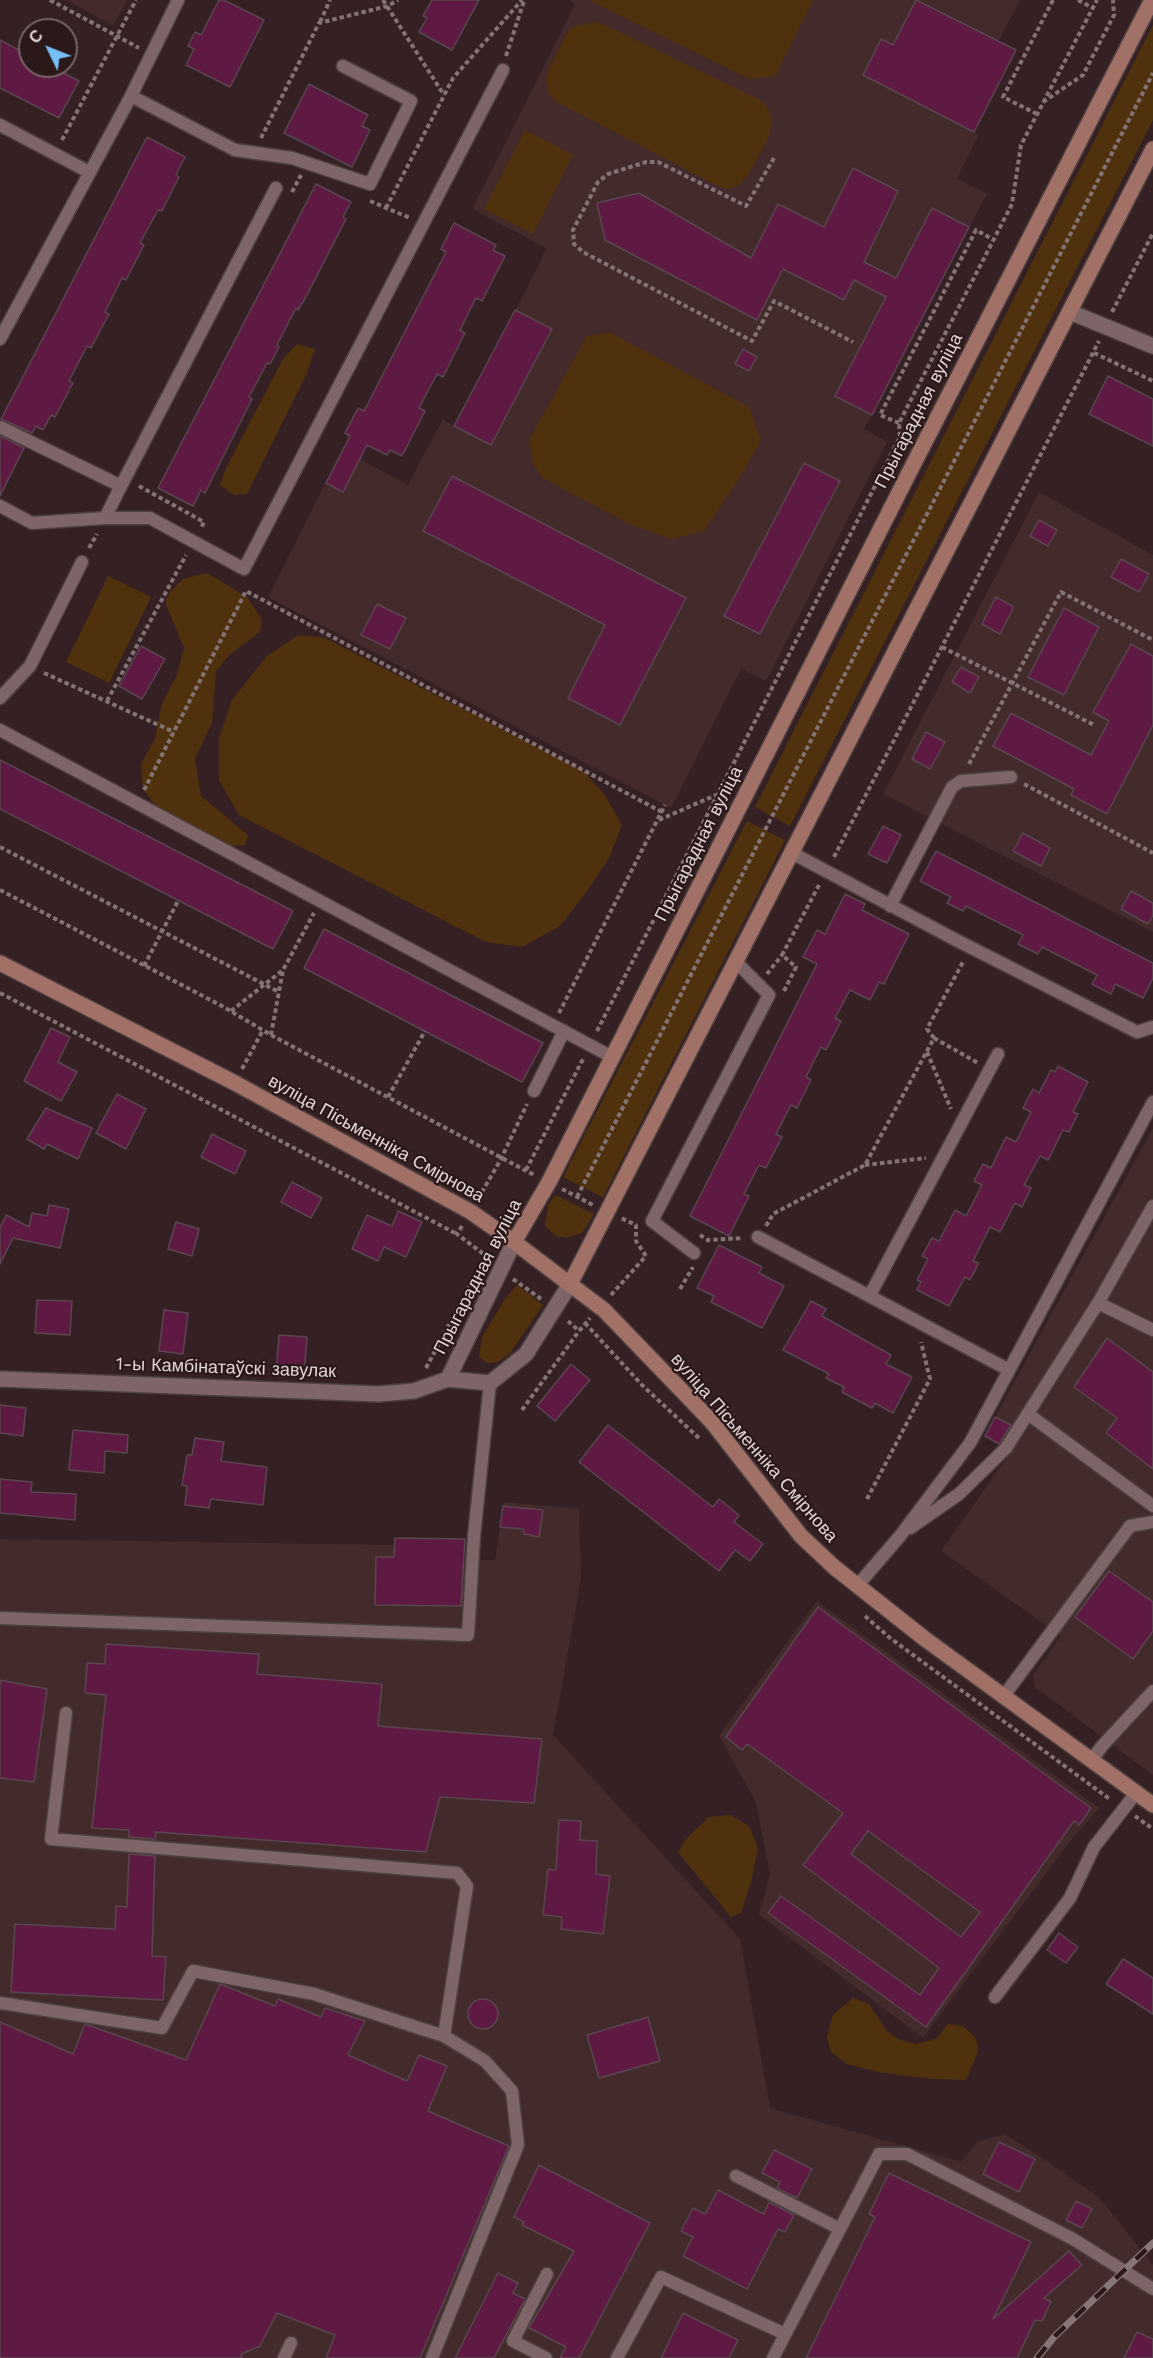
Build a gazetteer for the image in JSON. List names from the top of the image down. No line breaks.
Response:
{"streets":{"street":["Прыгарадная вуліца","вуліца Пісьменніка Смірнова","1-ы Камбінатаўскі завулак"]},"crossings":[["Прыгарадная вуліца","вуліца Пісьменніка Смірнова"],["Прыгарадная вуліца","1-ы Камбінатаўскі завулак"]],"north":"top left"}
